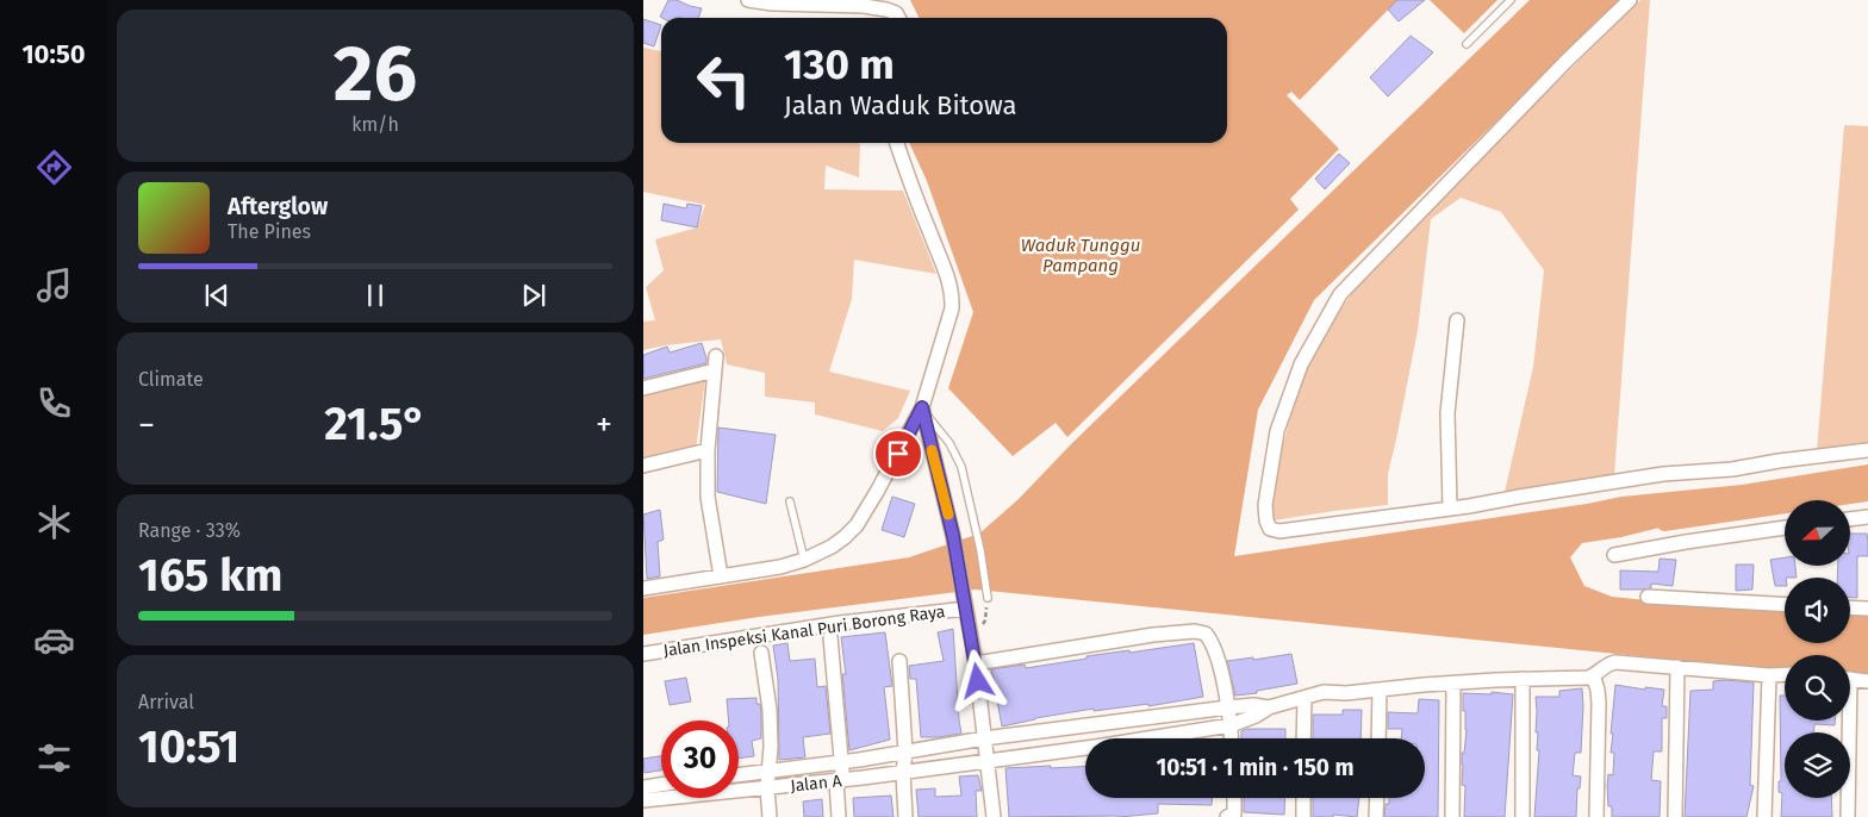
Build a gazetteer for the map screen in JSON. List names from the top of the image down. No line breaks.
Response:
{"streets":{"street":["Jalan Inspeksi Kanal Puri Borong Raya","Jalan A"]},"water":["Waduk Tunggu Pampang"],"north":"left","page":{"tabs":"10:50","tile":[["26","km/h"],"Climate",["Range · 33%","165 km"],["Arrival","10:51"]],"turn":["130 m","Jalan Waduk Bitowa"],"song":["Afterglow","The Pines"],"heat":["−","21.5°","+"],"limit":"30","trip":"10:51 · 1 min · 150 m"}}
